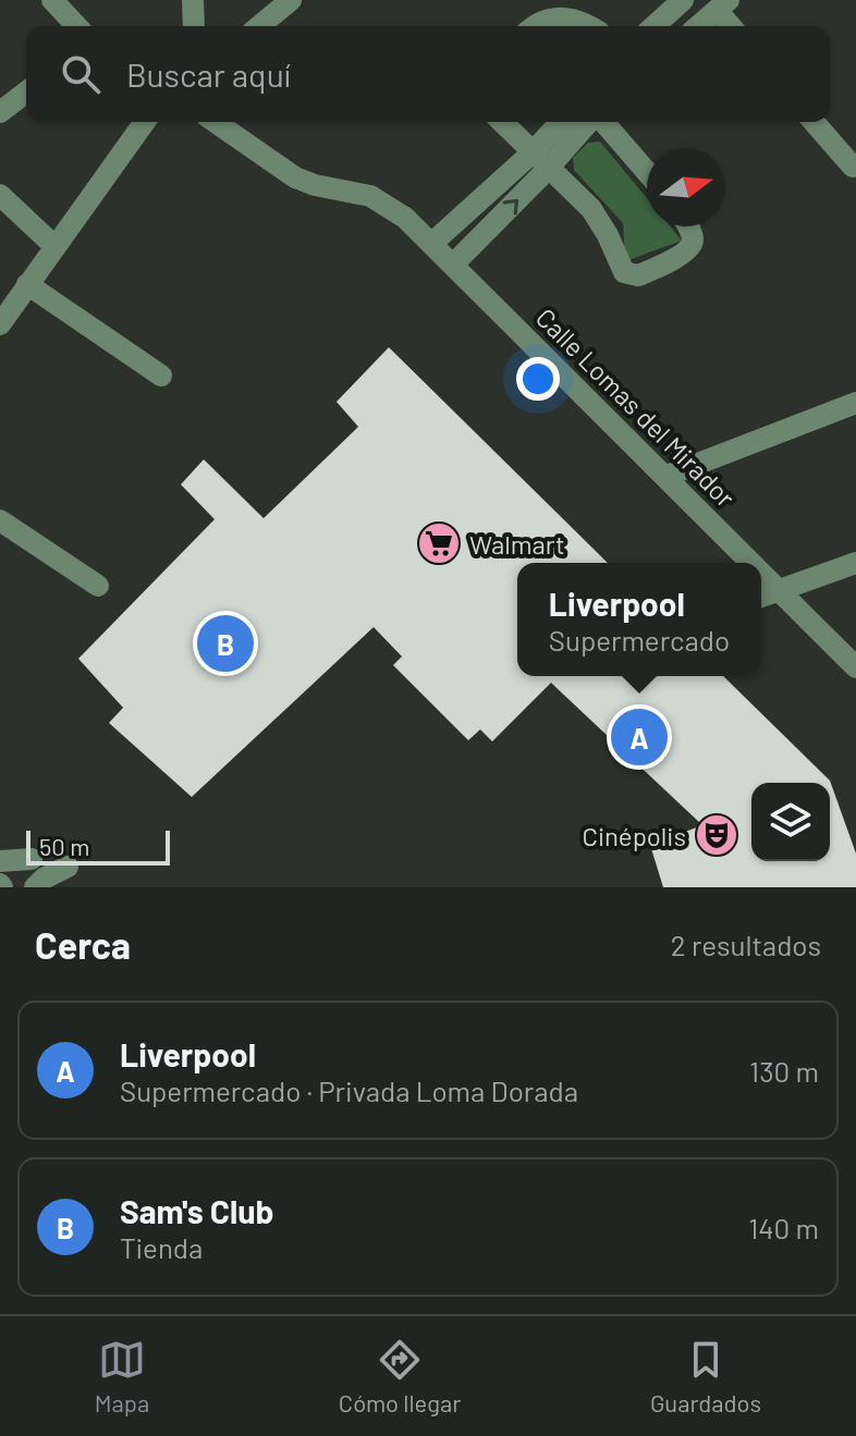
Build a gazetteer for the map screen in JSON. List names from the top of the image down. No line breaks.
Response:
{"streets":{"street":["Calle Lomas del Mirador"]},"places":{"supermarket":["Walmart"],"theatre":["Cinépolis"]},"scale_bar":"50 m","north":"right","page":{"search":"Buscar aquí","popup":["Liverpool","Supermercado"],"pins":["B","A"],"scale":"50 m","heading":["Cerca","2 resultados"],"list":[{"mark":"A","name":"Liverpool","note":"Supermercado · Privada Loma Dorada","value":"130 m"},{"mark":"B","name":"Sam's Club","note":"Tienda","value":"140 m"}],"nav":["Mapa","Cómo llegar","Guardados"]}}
